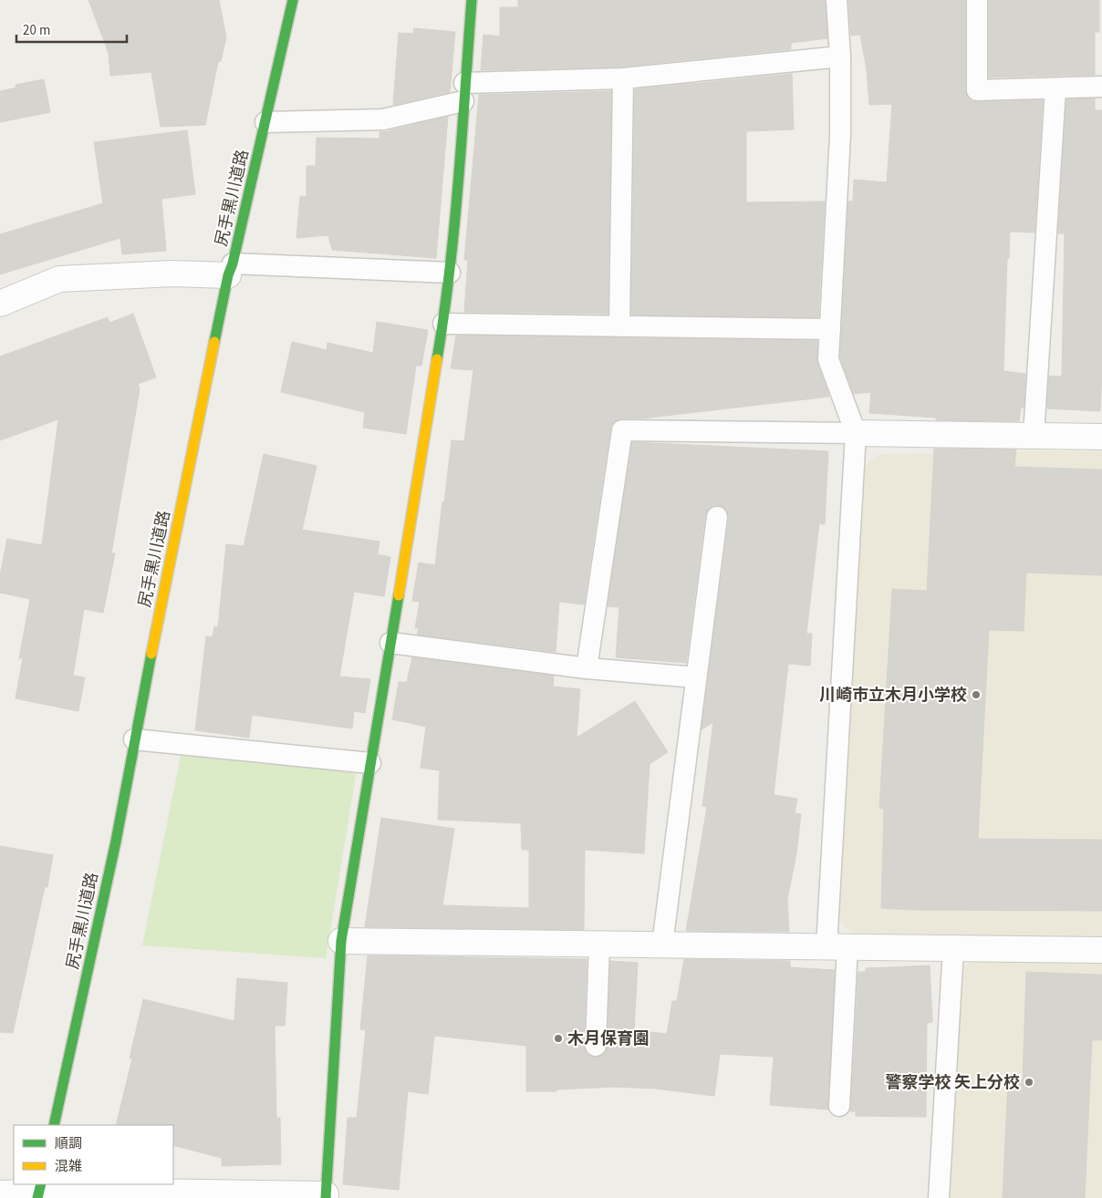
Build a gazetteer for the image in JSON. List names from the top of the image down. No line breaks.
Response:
{"streets":{"street":["尻手黒川道路"]},"places":["川崎市立木月小学校","木月保育園","警察学校 矢上分校"],"legend":["順調","混雑"],"scale_bar":"20 m"}
